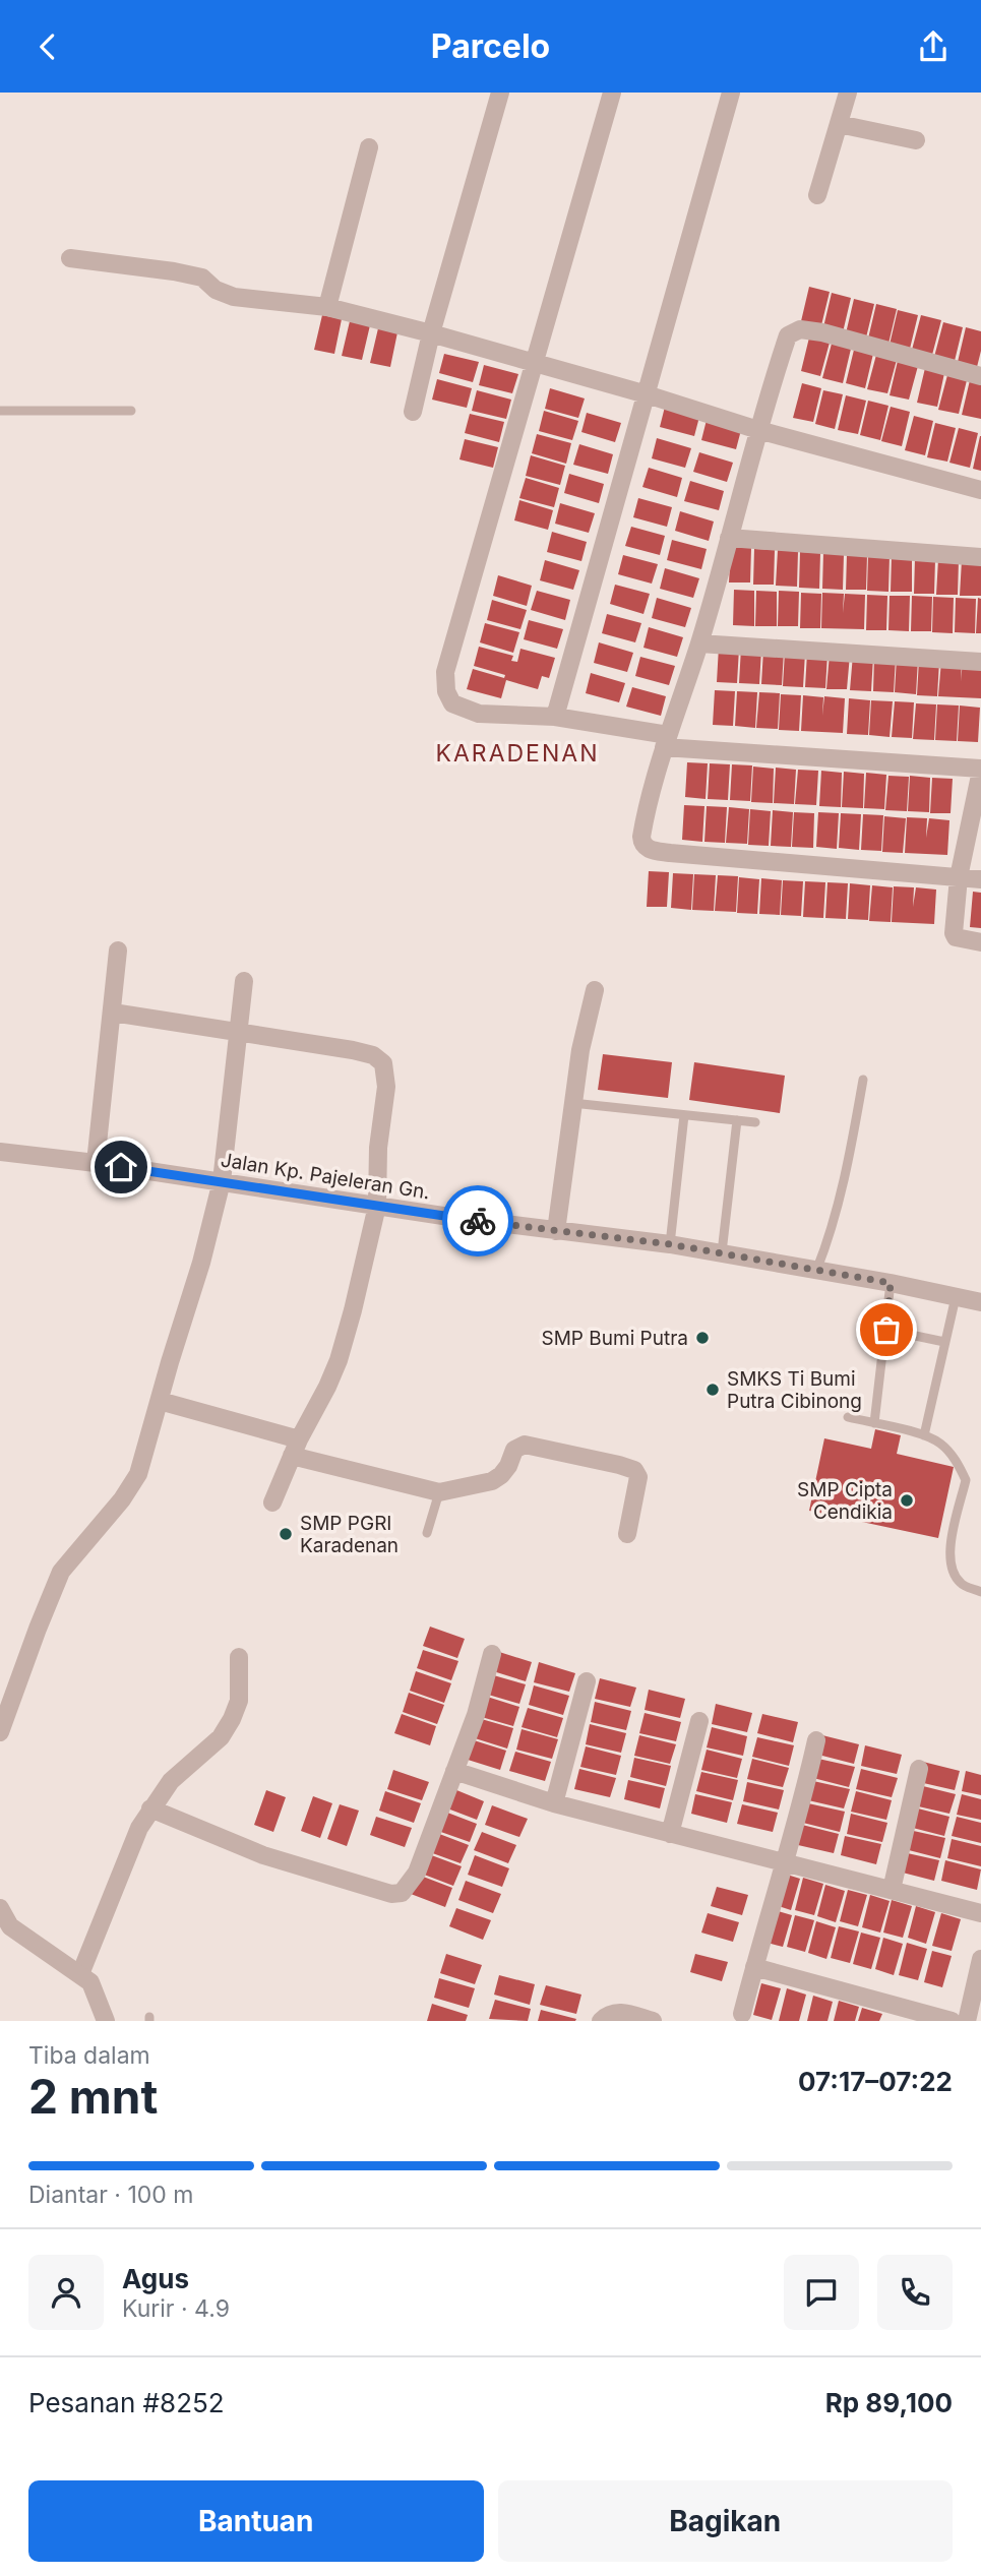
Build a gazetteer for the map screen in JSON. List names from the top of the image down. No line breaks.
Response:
{"streets":{"street":["Jalan Kp. Pajeleran Gn."]},"districts":["KARADENAN"],"places":["SMP Bumi Putra","SMKS Ti Bumi Putra Cibinong","SMP Cipta Cendikia","SMP PGRI Karadenan"],"page":{"header":"Parcelo","heading":["2 mnt","Tiba dalam","07:17–07:22"],"panel":["Agus","Kurir · 4.9","Pesanan #8252","Rp 89,100"],"bar":"Diantar · 100 m","buttons":["Bantuan","Bagikan"]}}
